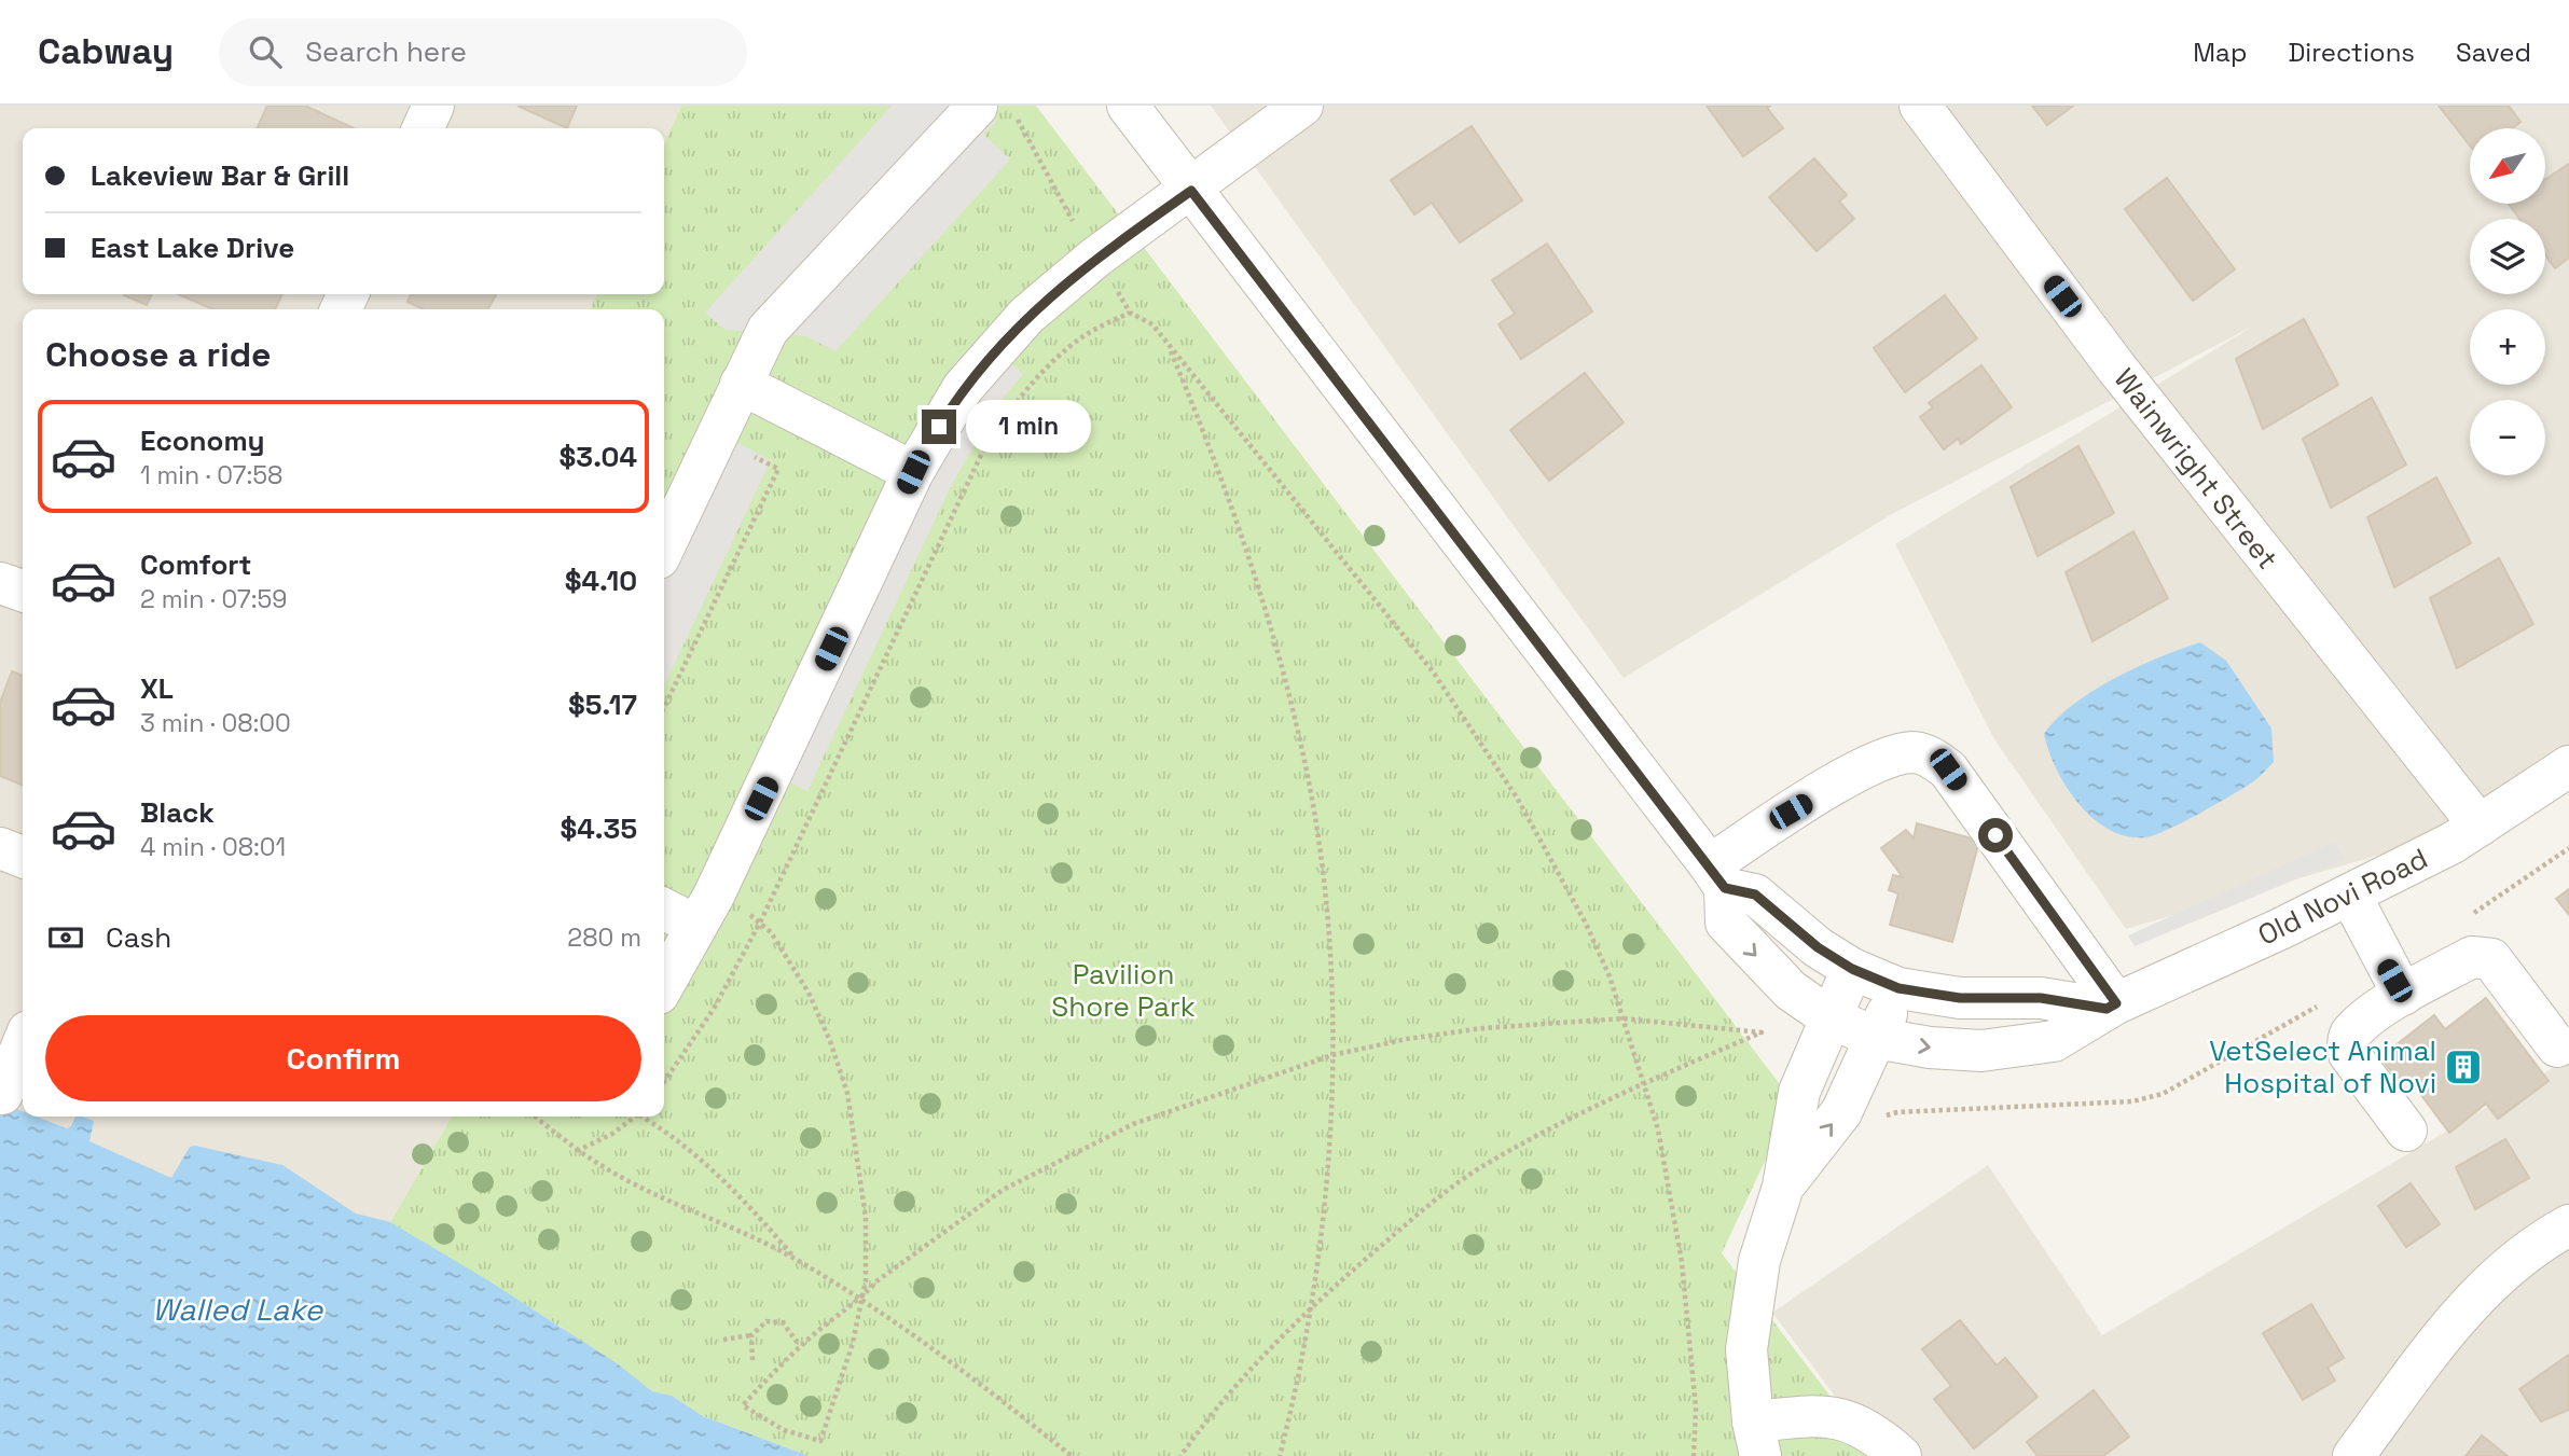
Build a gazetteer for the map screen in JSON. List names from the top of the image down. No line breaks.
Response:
{"streets":{"street":["Wainwright Street","Old Novi Road"]},"crossings":[["Wainwright Street","Old Novi Road"]],"water":["Walled Lake"],"parks":["Pavilion Shore Park"],"places":{"building":["VetSelect Animal Hospital of Novi"]},"north":"bottom left","page":{"header":"Cabway","search":"Search here","nav":["Map","Directions","Saved"],"map_buttons":["+","−"],"banner":["Lakeview Bar & Grill","East Lake Drive"],"heading":"Choose a ride","bubble":"1 min","list":[{"name":"Economy","note":"1 min · 07:58","value":"$3.04"},{"name":"Comfort","note":"2 min · 07:59","value":"$4.10"},{"name":"XL","note":"3 min · 08:00","value":"$5.17"},{"name":"Black","note":"4 min · 08:01","value":"$4.35"}],"pay":["Cash","280 m"],"buttons":"Confirm"}}
